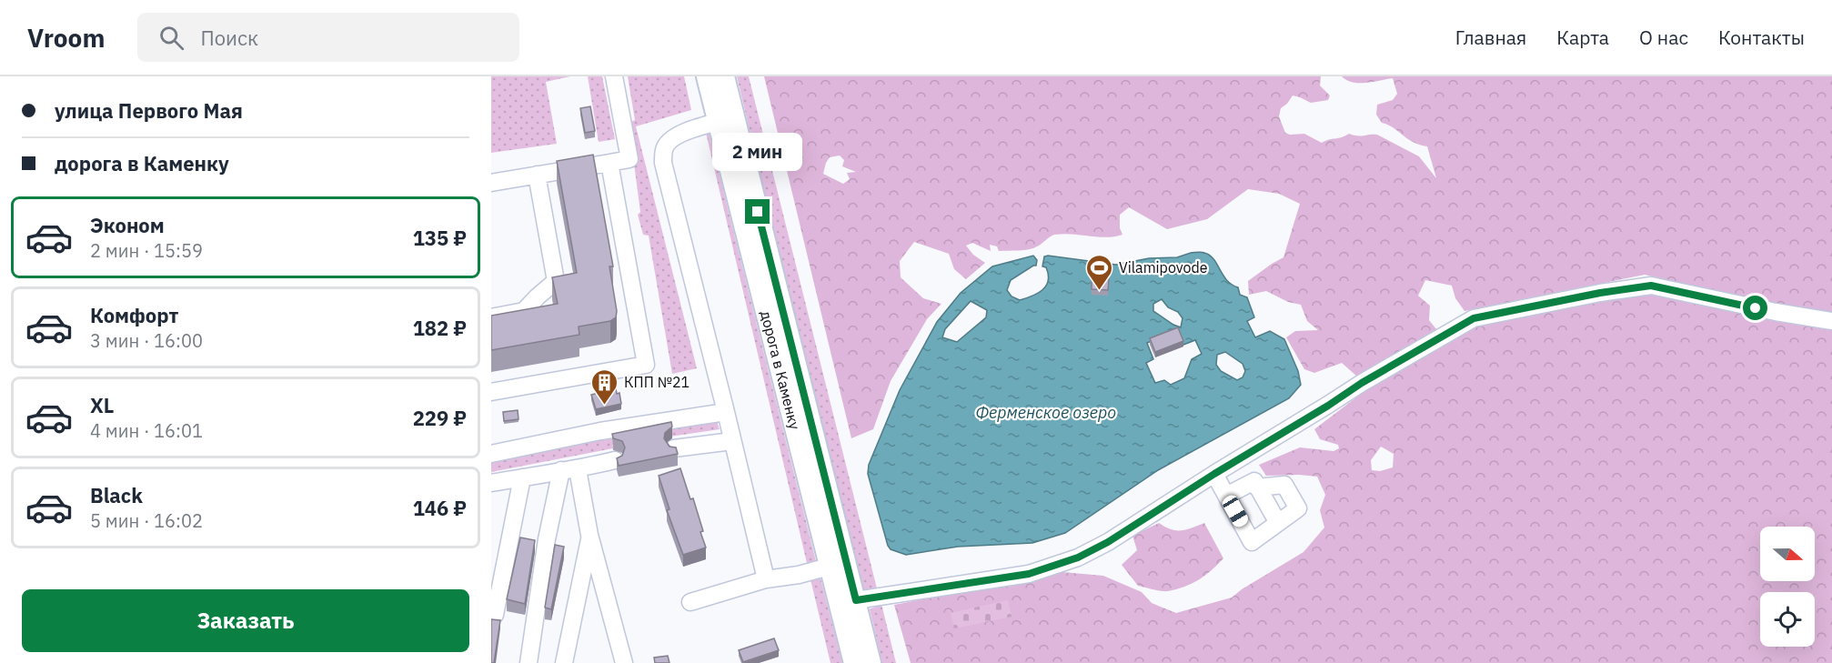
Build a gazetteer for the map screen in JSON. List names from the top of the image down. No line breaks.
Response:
{"streets":{"main road":["дорога в Каменку"]},"water":["Ферменское озеро"],"places":{"sports":["Vilamipovode"],"building":["КПП №21"]},"north":"right","page":{"header":"Vroom","search":"Поиск","nav":["Главная","Карта","О нас","Контакты"],"banner":["улица Первого Мая","дорога в Каменку"],"bubble":"2 мин","list":[{"name":"Эконом","note":"2 мин · 15:59","value":"135 ₽"},{"name":"Комфорт","note":"3 мин · 16:00","value":"182 ₽"},{"name":"XL","note":"4 мин · 16:01","value":"229 ₽"},{"name":"Black","note":"5 мин · 16:02","value":"146 ₽"}],"buttons":"Заказать"}}
